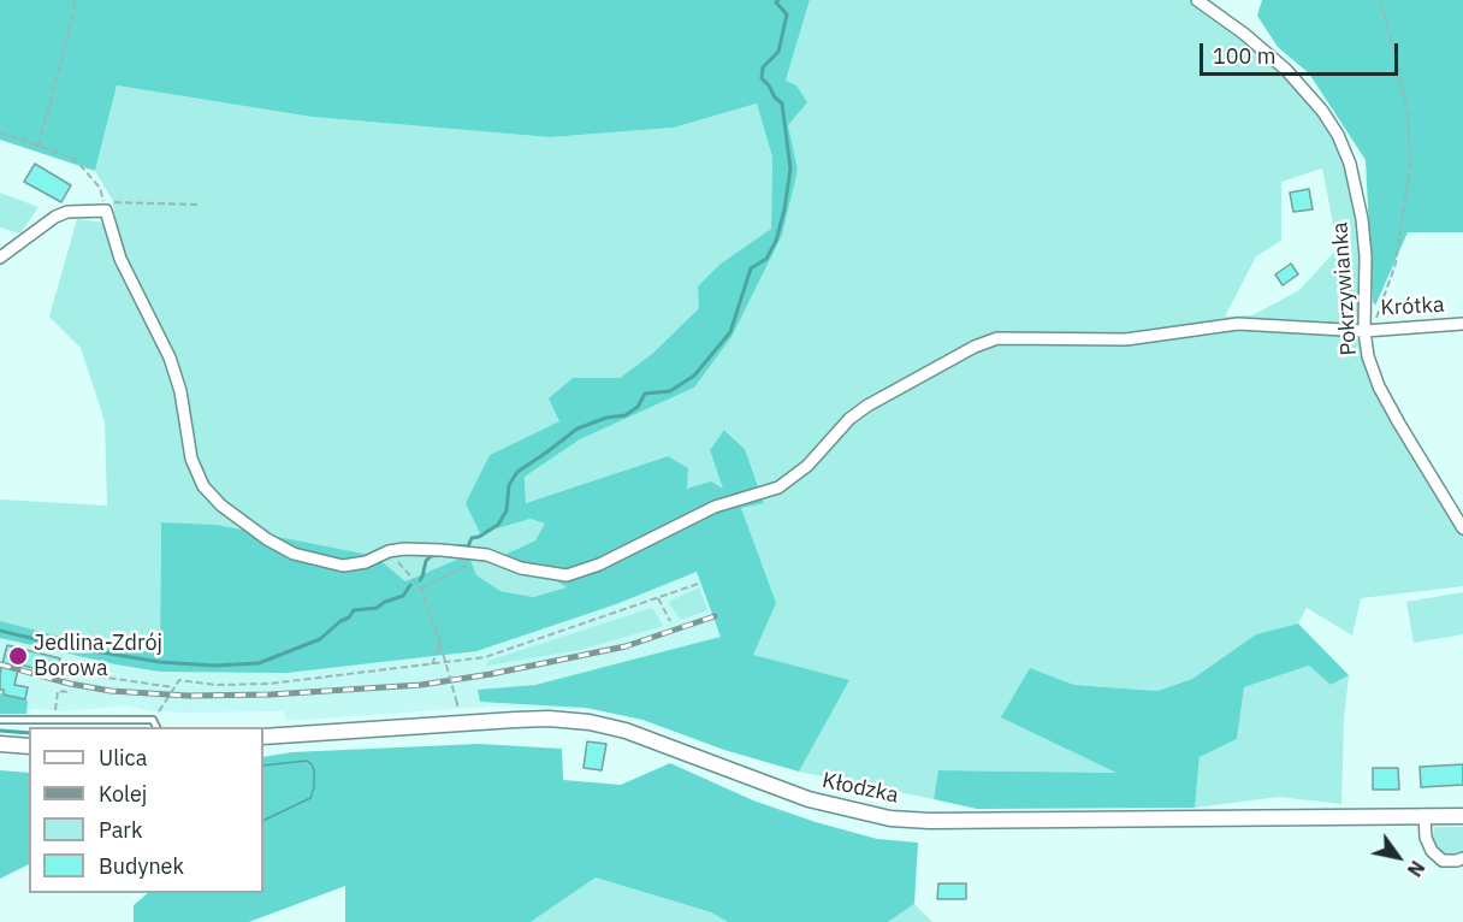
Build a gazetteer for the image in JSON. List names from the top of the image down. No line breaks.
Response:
{"streets":{"main road":["Kłodzka"],"street":["Pokrzywianka","Krótka"]},"crossings":[["Pokrzywianka","Krótka"]],"places":["Jedlina-Zdrój Borowa"],"legend":["Ulica","Kolej","Park","Budynek"],"scale_bar":"100 m","north":"bottom right"}
